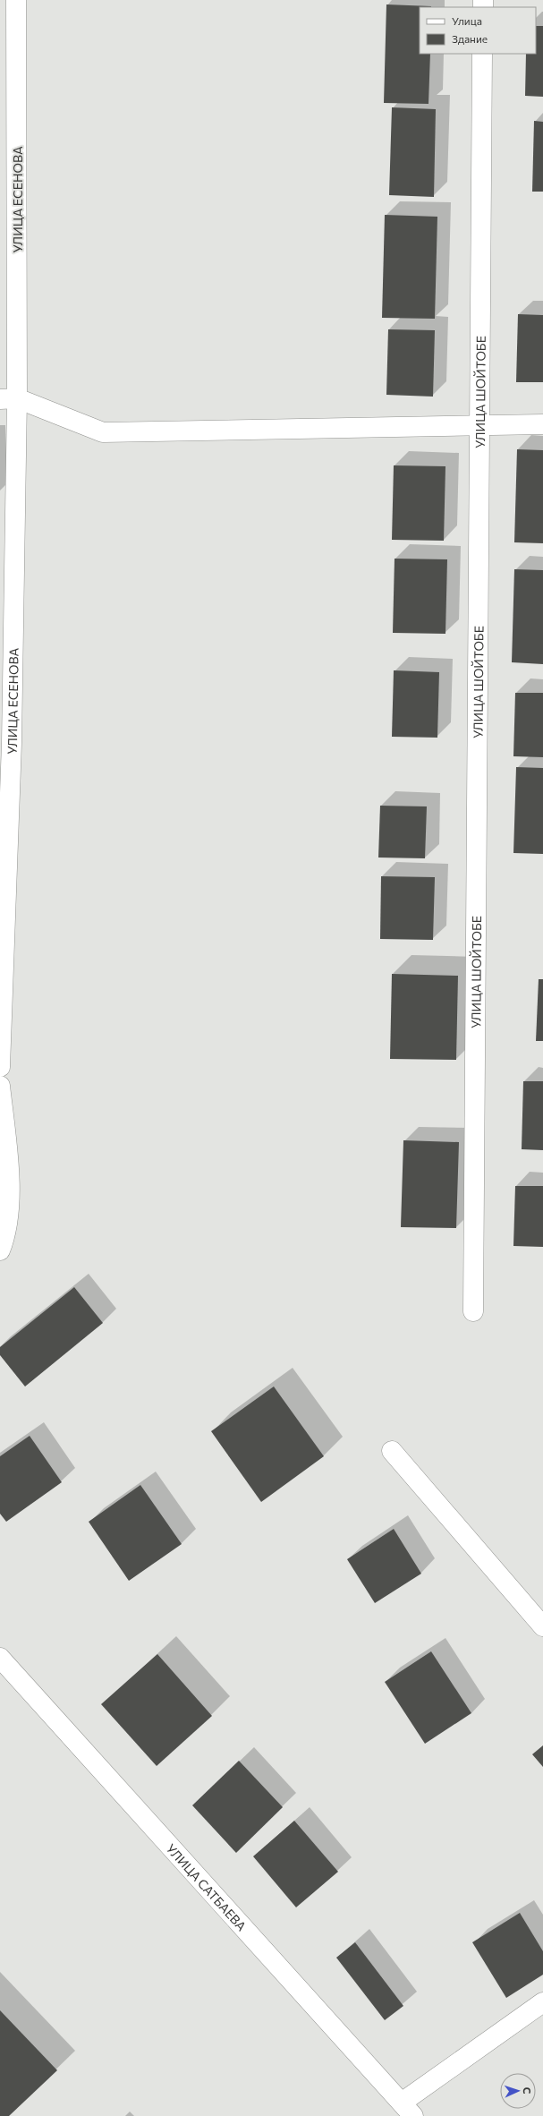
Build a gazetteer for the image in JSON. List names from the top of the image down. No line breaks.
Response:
{"streets":{"street":["УЛИЦА ЕСЕНОВА","УЛИЦА ШОЙТОБЕ","УЛИЦА САТБАЕВА"]},"legend":["Улица","Здание"],"north":"right"}
